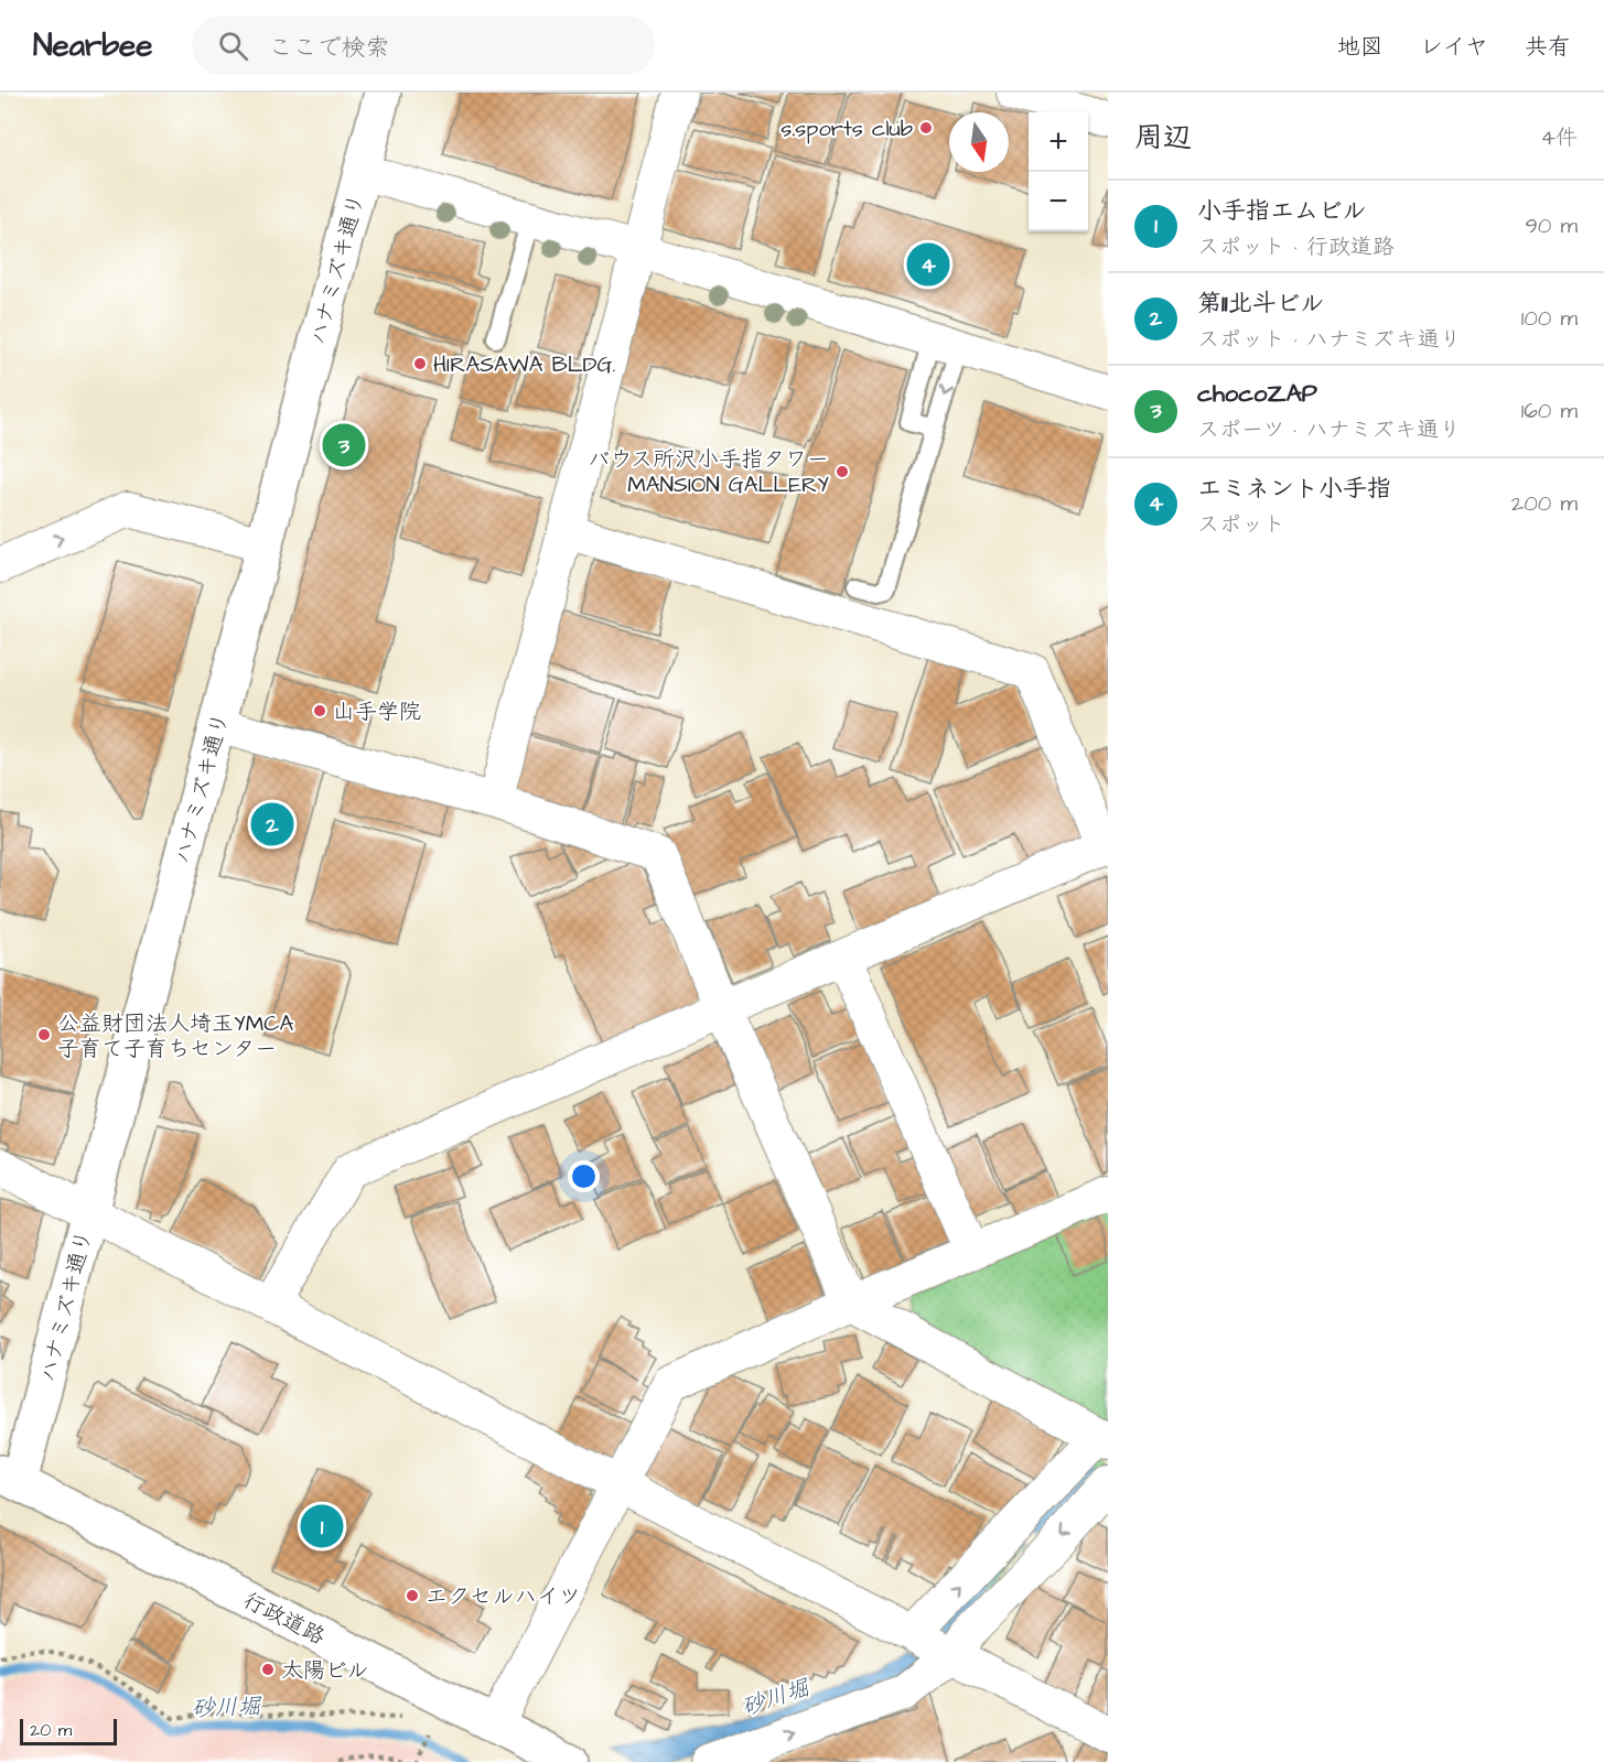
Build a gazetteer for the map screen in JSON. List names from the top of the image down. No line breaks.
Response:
{"streets":{"main road":["ハナミズキ通り","行政道路"]},"crossings":[["ハナミズキ通り","行政道路"]],"water":["砂川堀"],"places":["s.sports club","HIRASAWA BLDG.","バウス所沢小手指タワー MANSION GALLERY","山手学院","公益財団法人埼玉YMCA 子育て子育ちセンター","エクセルハイツ","太陽ビル"],"scale_bar":"20 m","north":"bottom","page":{"header":"Nearbee","search":"ここで検索","nav":["地図","レイヤ","共有"],"heading":["周辺","4件"],"map_buttons":["+","−"],"list":[{"mark":"1","name":"小手指エムビル","note":"スポット · 行政道路","value":"90 m"},{"mark":"2","name":"第11北斗ビル","note":"スポット · ハナミズキ通り","value":"100 m"},{"mark":"3","name":"chocoZAP","note":"スポーツ · ハナミズキ通り","value":"160 m"},{"mark":"4","name":"エミネント小手指","note":"スポット","value":"200 m"}],"pins":["4","3","2","1"],"scale":"20 m"}}
